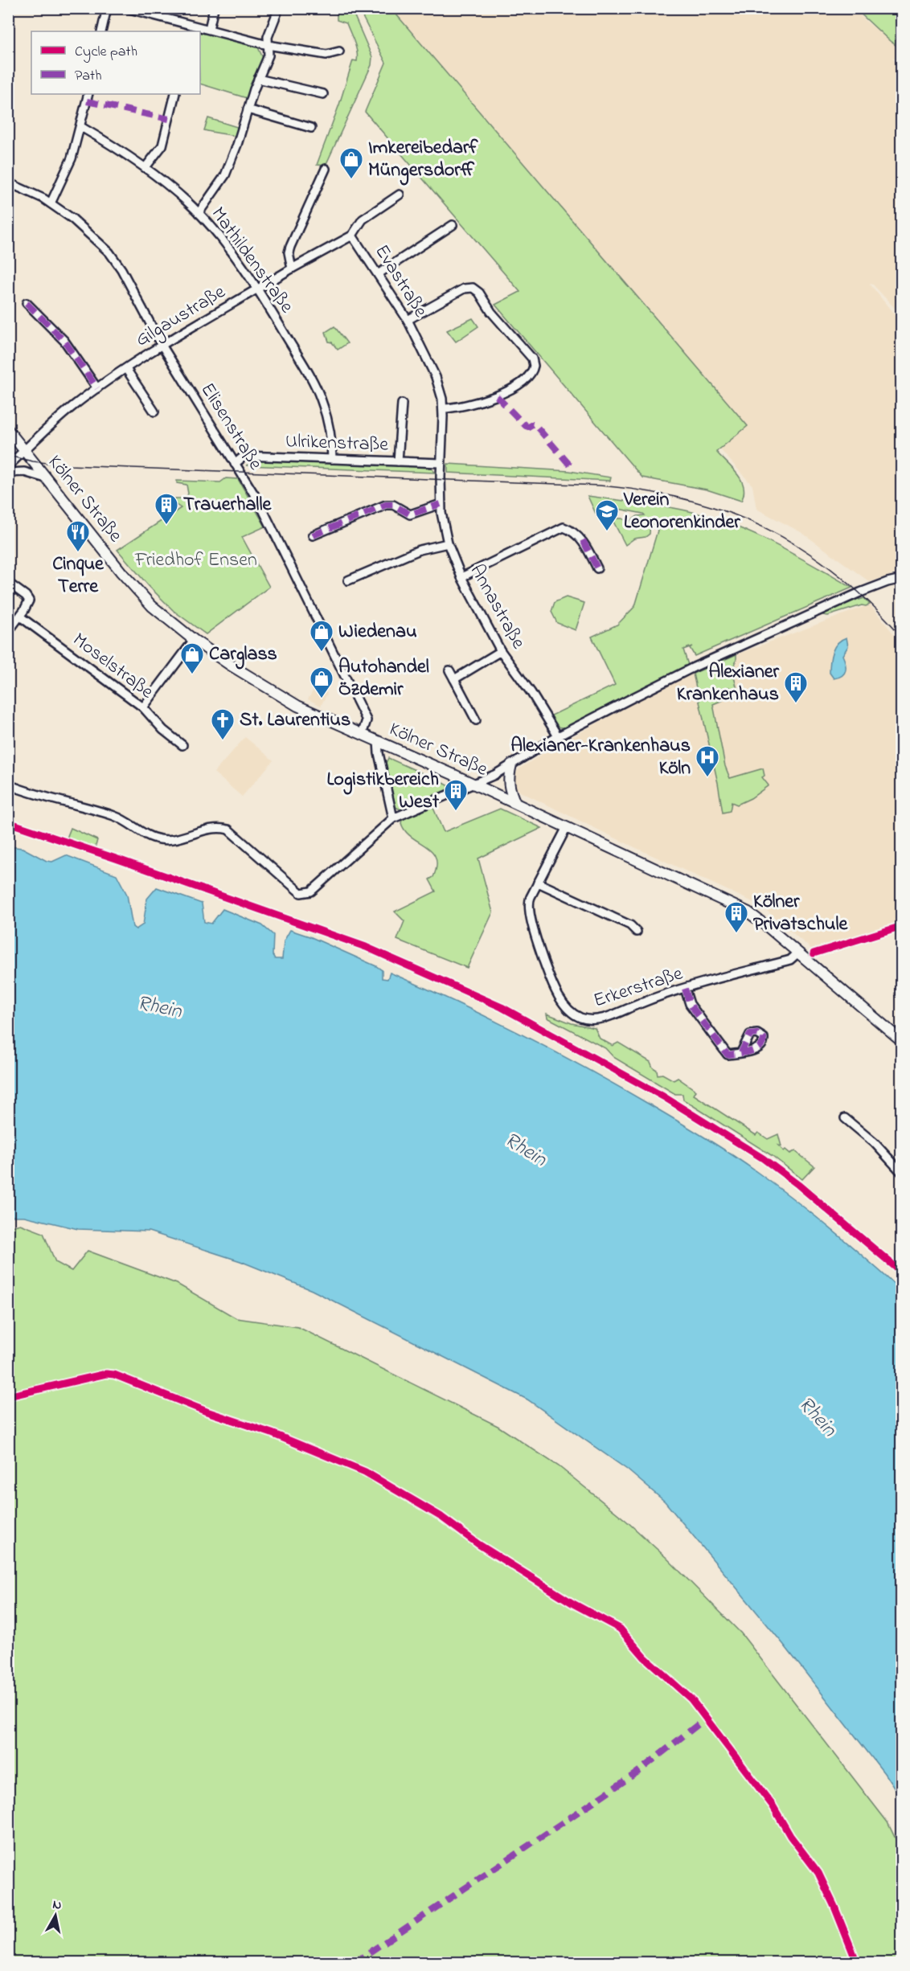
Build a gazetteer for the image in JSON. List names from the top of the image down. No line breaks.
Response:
{"streets":{"main road":["Kölner Straße"],"street":["Mathildenstraße","Evastraße","Gilgaustraße","Elisenstraße","Ulrikenstraße","Annastraße","Moselstraße","Erkerstraße"]},"crossings":[["Mathildenstraße","Gilgaustraße"],["Mathildenstraße","Ulrikenstraße"],["Evastraße","Gilgaustraße"],["Evastraße","Ulrikenstraße"],["Evastraße","Annastraße"],["Gilgaustraße","Elisenstraße"],["Gilgaustraße","Kölner Straße"],["Elisenstraße","Ulrikenstraße"],["Elisenstraße","Kölner Straße"],["Kölner Straße","Erkerstraße"]],"water":["Rhein"],"parks":["Friedhof Ensen"],"places":{"shop":["Imkereibedarf Müngersdorff","Wiedenau","Carglass","Autohandel Özdemir"],"building":["Trauerhalle","Alexianer Krankenhaus","Logistikbereich West","Kölner Privatschule"],"school or university":["Verein Leonorenkinder"],"restaurant":["Cinque Terre"],"church":["St. Laurentius"],"hospital":["Alexianer-Krankenhaus Köln"]},"legend":["Cycle path","Path"],"north":"top"}
